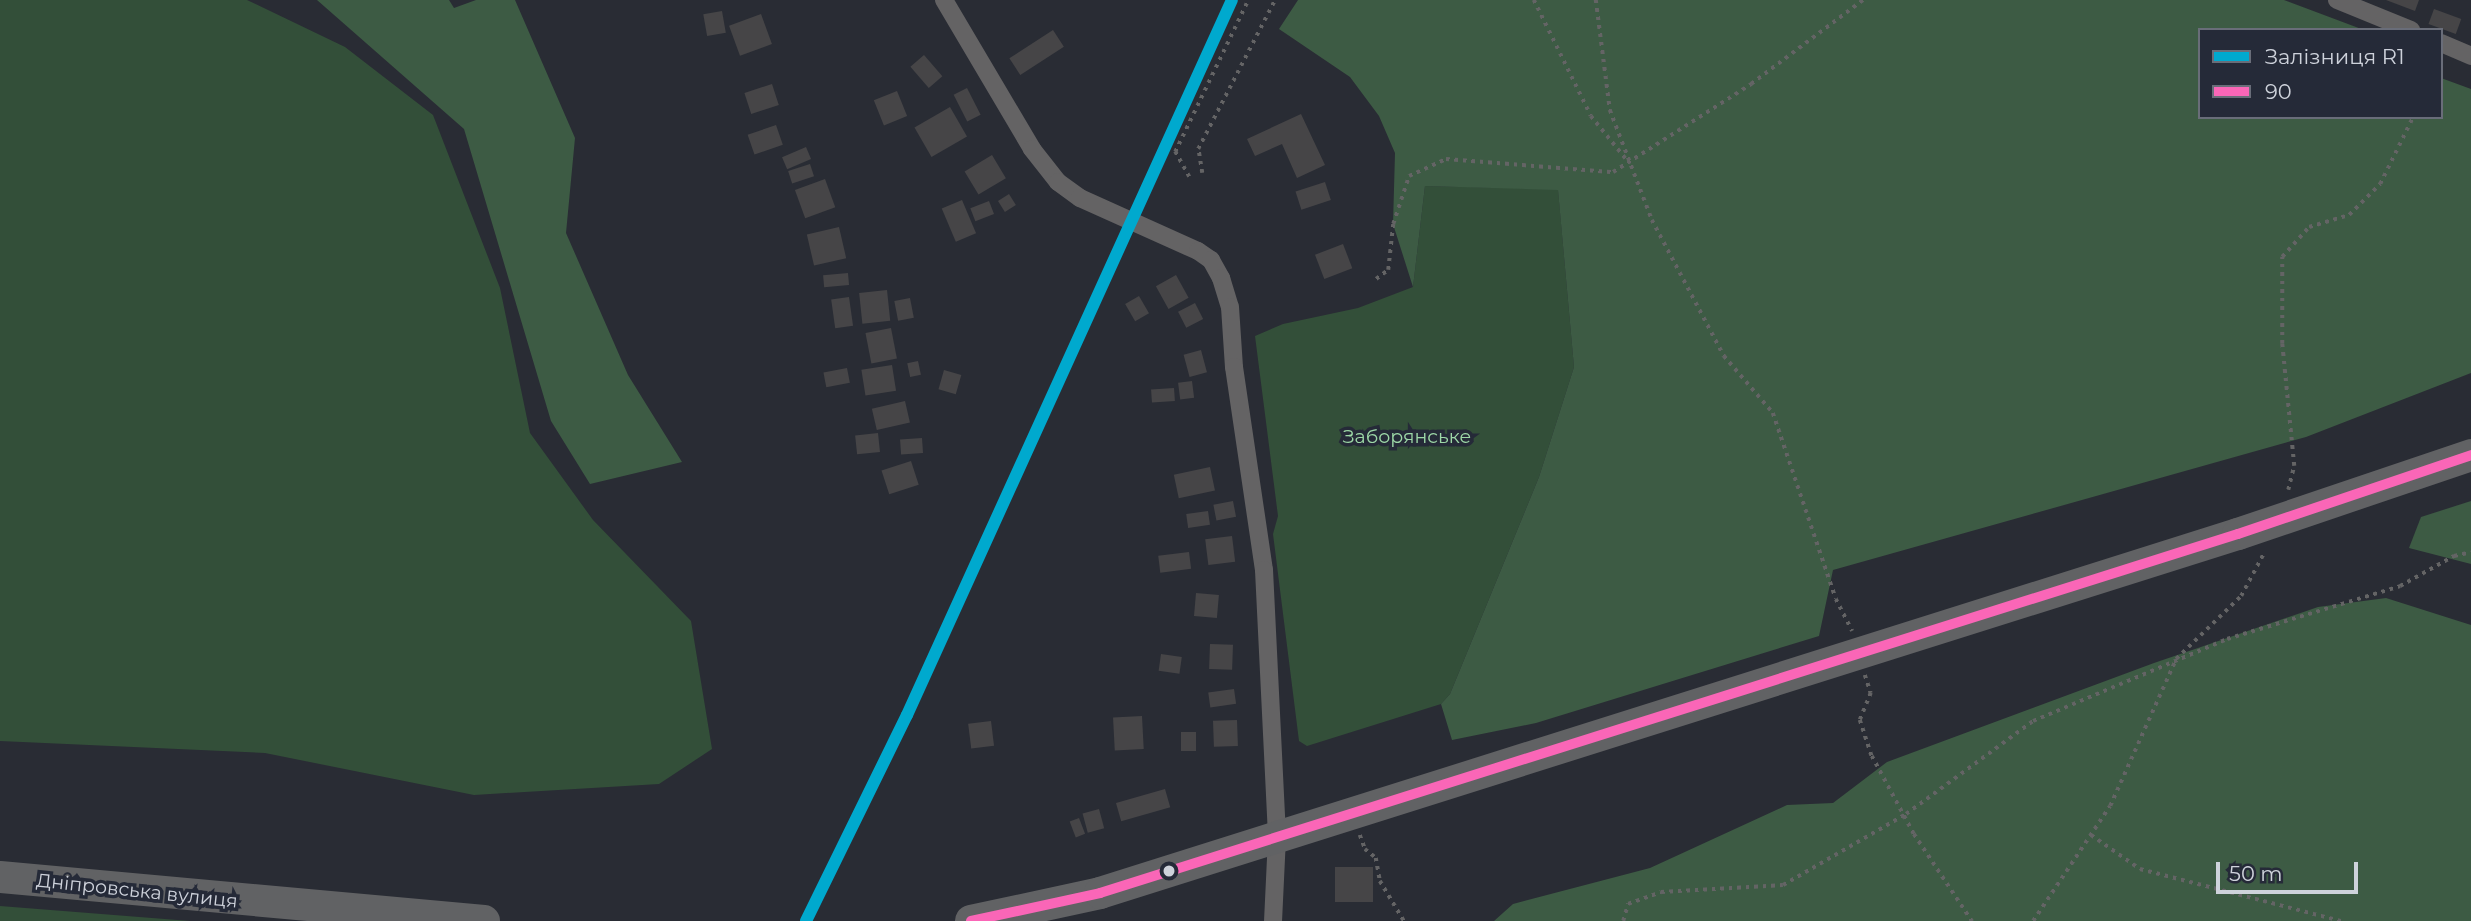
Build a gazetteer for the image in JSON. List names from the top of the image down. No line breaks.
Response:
{"streets":{"highway":["Дніпровська вулиця"]},"parks":["Заборянське"],"lines":["rail line R1","transit line 90"],"legend":["Залізниця R1","90"],"scale_bar":"50 m"}
